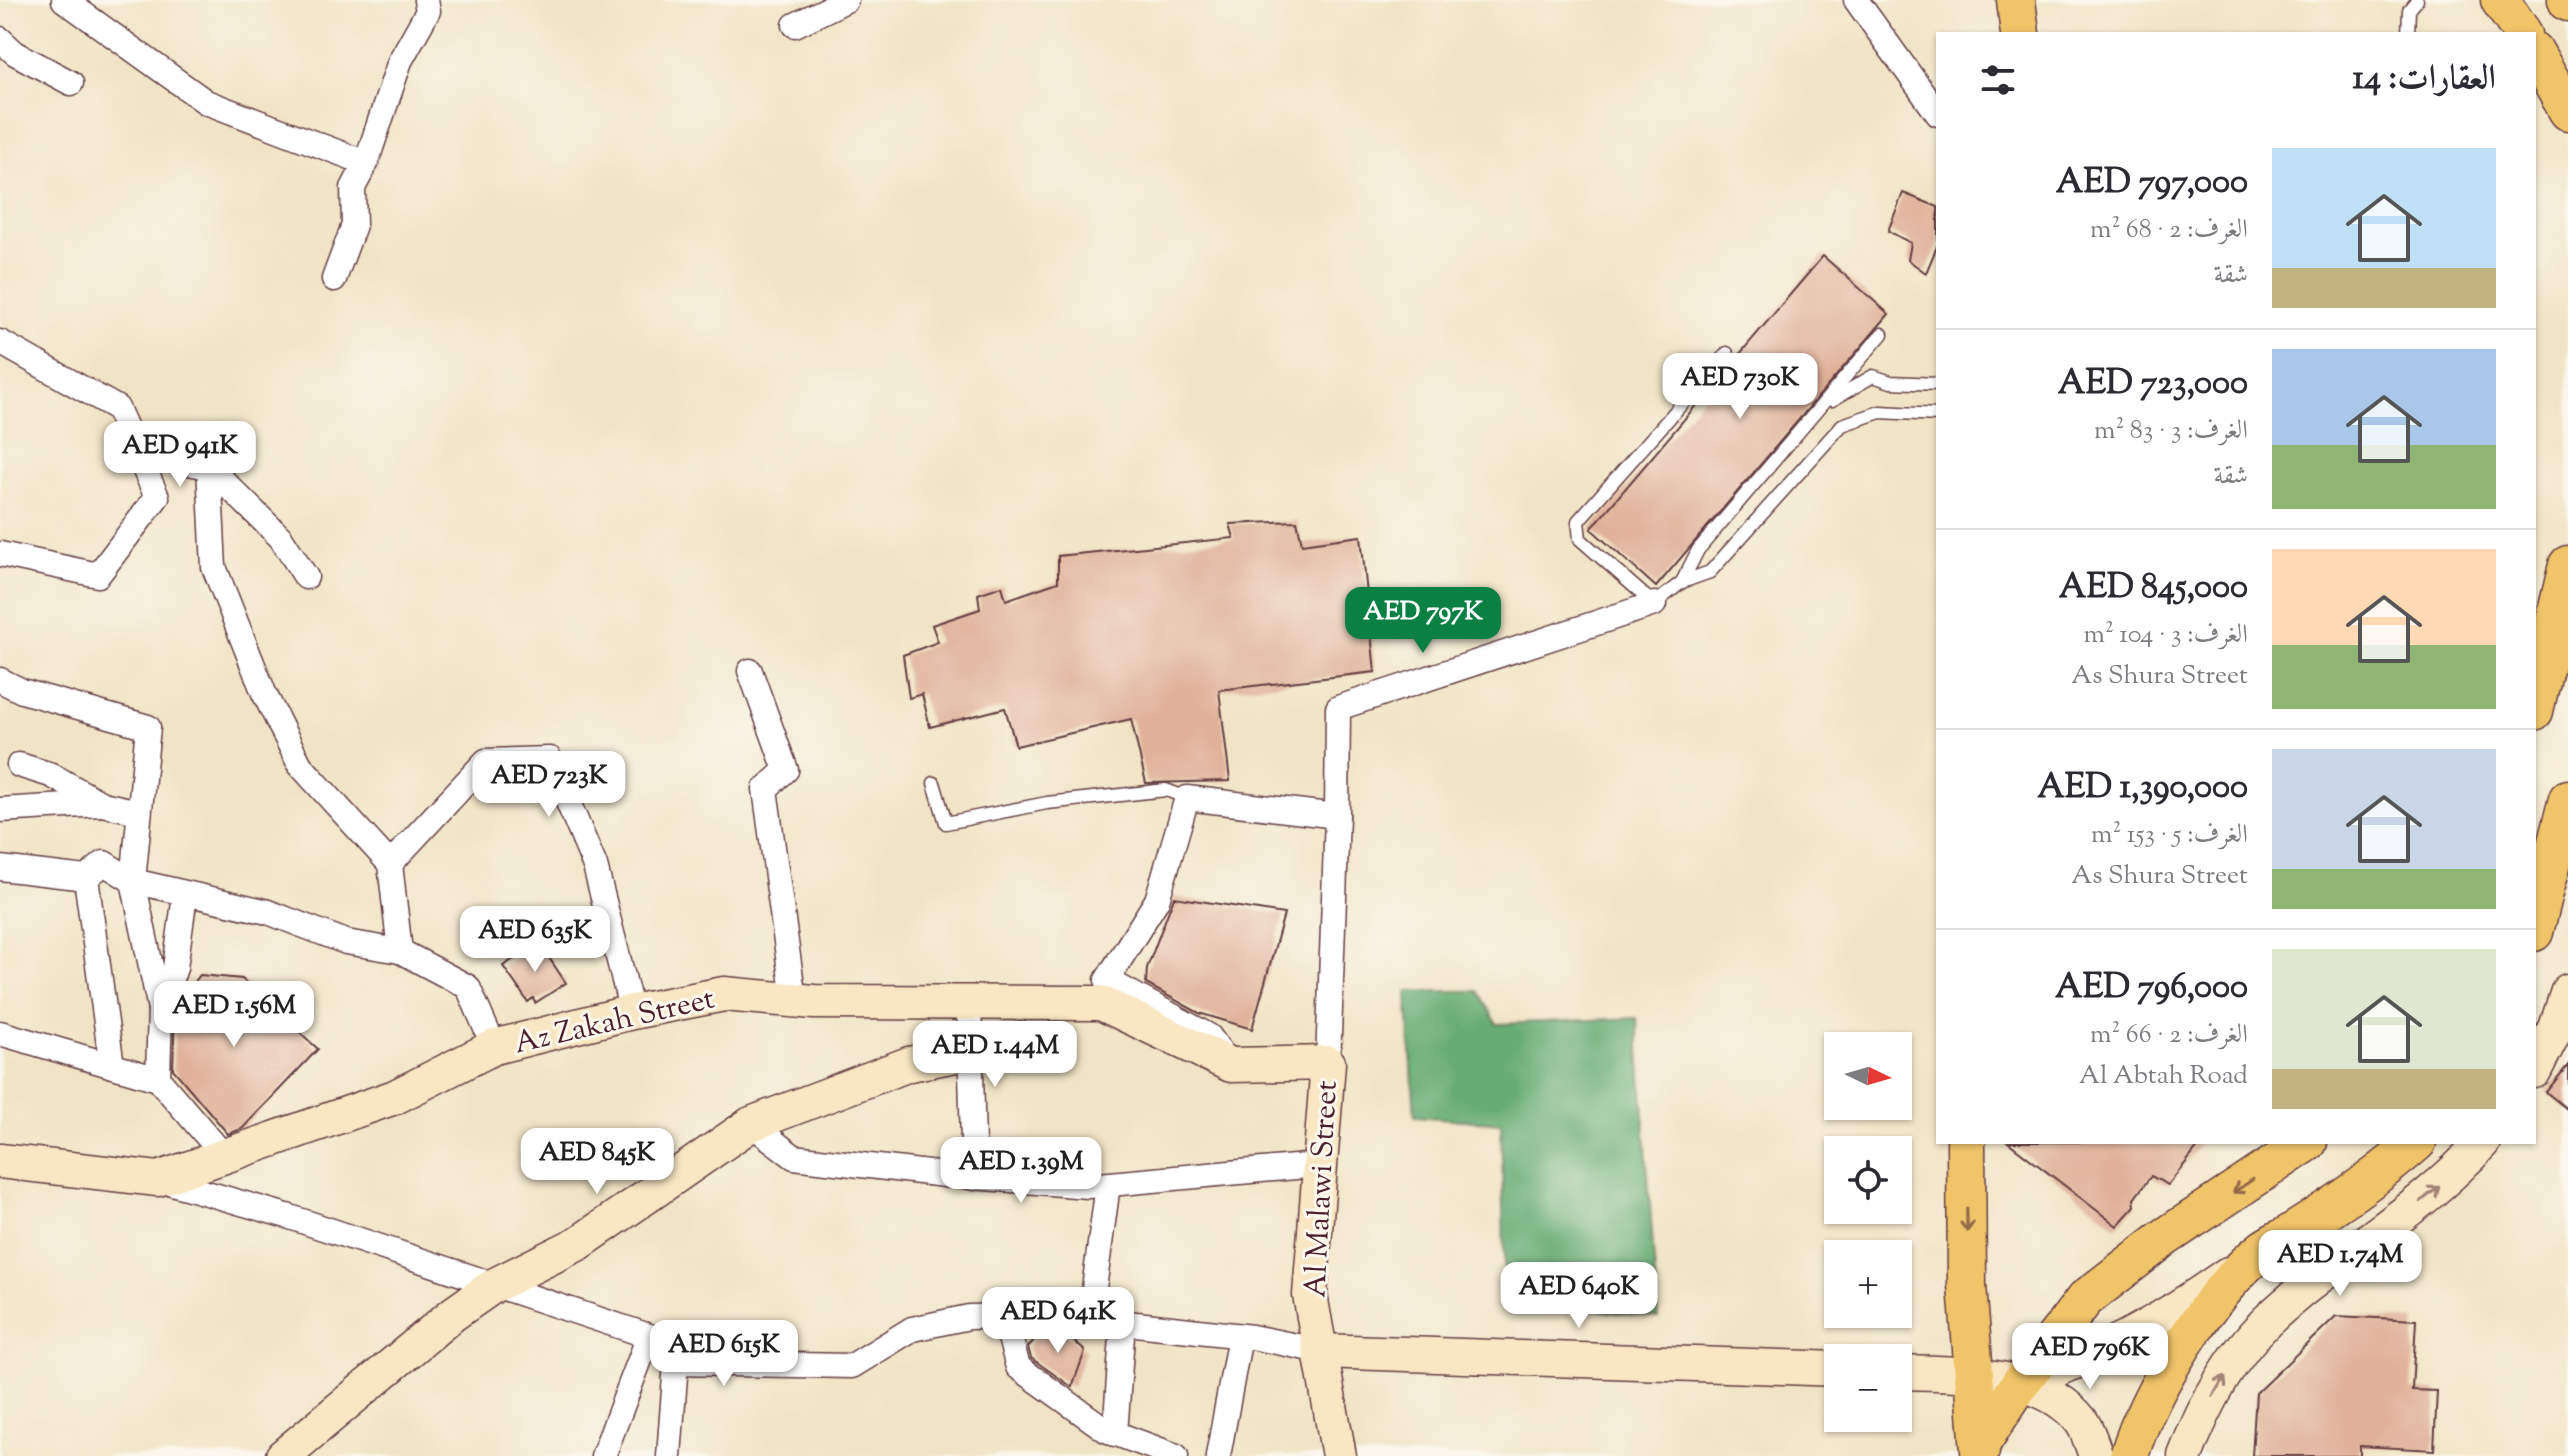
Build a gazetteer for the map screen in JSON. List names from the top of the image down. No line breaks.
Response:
{"streets":{"street":["Az Zakah Street","Al Malawi Street"]},"crossings":[["Az Zakah Street","Al Malawi Street"]],"north":"right","page":{"heading":"العقارات: 14","list":[{"name":"AED 797,000","note":"الغرف: 2 · 68 m² · شقة"},{"name":"AED 723,000","note":"الغرف: 3 · 83 m² · شقة"},{"name":"AED 845,000","note":"الغرف: 3 · 104 m² · As Shura Street"},{"name":"AED 1,390,000","note":"الغرف: 5 · 153 m² · As Shura Street"},{"name":"AED 796,000","note":"الغرف: 2 · 66 m² · Al Abtah Road"}],"price":["AED 730K","AED 941K","AED 797K","AED 723K","AED 635K","AED 1.56M","AED 1.44M","AED 845K","AED 1.39M","AED 1.74M","AED 640K","AED 641K","AED 615K","AED 796K"],"map_buttons":["+","−"]}}
